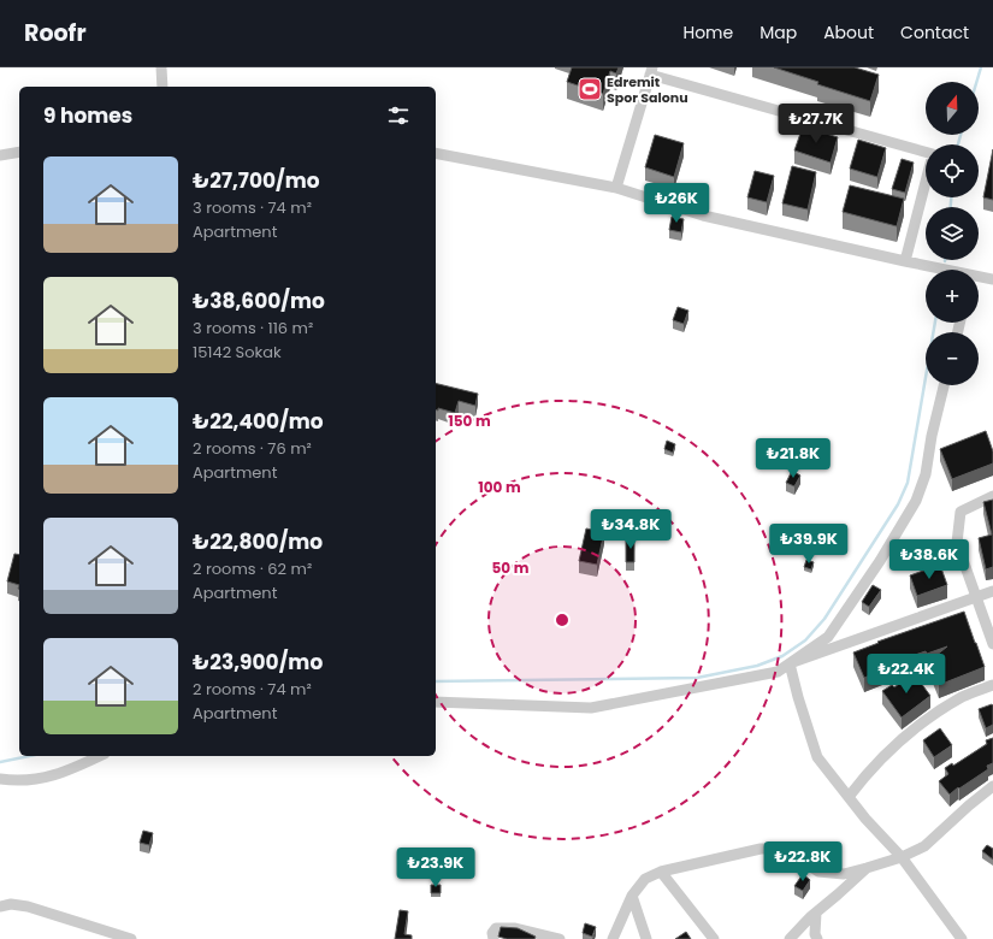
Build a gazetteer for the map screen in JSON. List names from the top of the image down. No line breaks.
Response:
{"places":{"sports":["Edremit Spor Salonu"]},"north":"top","page":{"header":"Roofr","nav":["Home","Map","About","Contact"],"map_buttons":["+","−"],"heading":"9 homes","price":["₺27.7K","₺26K","₺21.8K","₺34.8K","₺39.9K","₺38.6K","₺22.4K","₺22.8K","₺23.9K"],"list":[{"name":"₺27,700/mo","note":"3 rooms · 74 m² · Apartment"},{"name":"₺38,600/mo","note":"3 rooms · 116 m² · 15142 Sokak"},{"name":"₺22,400/mo","note":"2 rooms · 76 m² · Apartment"},{"name":"₺22,800/mo","note":"2 rooms · 62 m² · Apartment"},{"name":"₺23,900/mo","note":"2 rooms · 74 m² · Apartment"}]},"rings":["150 m","100 m","50 m"]}
